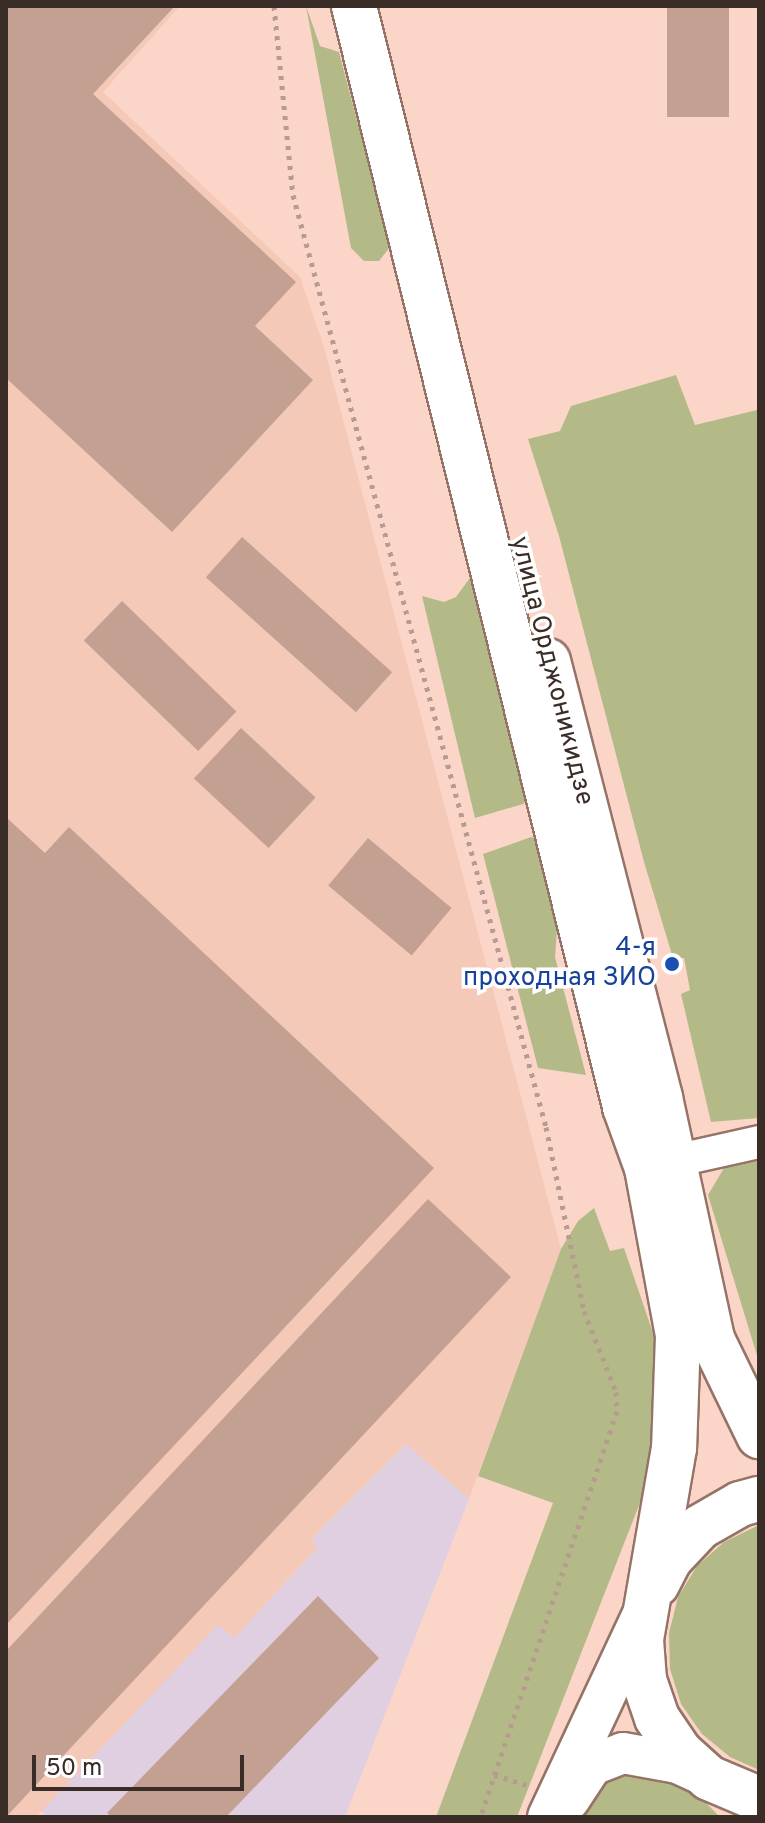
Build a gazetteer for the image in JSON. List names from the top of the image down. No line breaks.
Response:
{"streets":{"main road":["улица Орджоникидзе"]},"places":["4-я проходная ЗИО"],"scale_bar":"50 m"}
